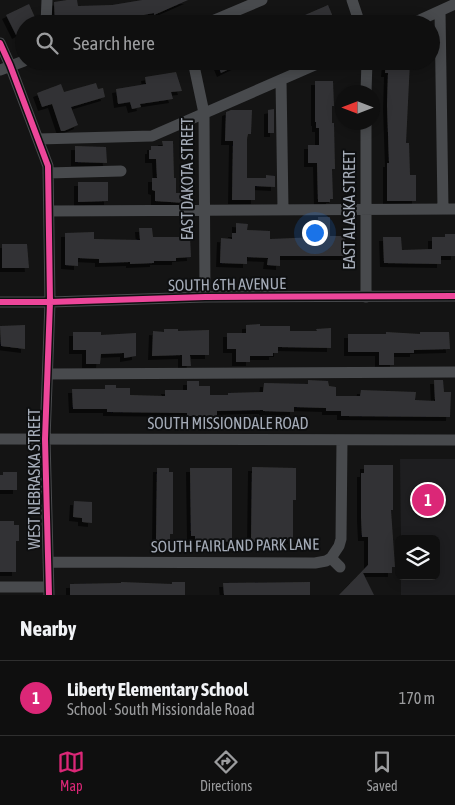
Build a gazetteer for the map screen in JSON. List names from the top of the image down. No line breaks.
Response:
{"streets":{"street":["EAST DAKOTA STREET","EAST ALASKA STREET","SOUTH 6TH AVENUE","SOUTH MISSIONDALE ROAD","WEST NEBRASKA STREET","SOUTH FAIRLAND PARK LANE"]},"crossings":[["EAST DAKOTA STREET","SOUTH 6TH AVENUE"],["EAST ALASKA STREET","SOUTH 6TH AVENUE"],["SOUTH 6TH AVENUE","WEST NEBRASKA STREET"],["SOUTH MISSIONDALE ROAD","WEST NEBRASKA STREET"],["SOUTH MISSIONDALE ROAD","SOUTH FAIRLAND PARK LANE"],["WEST NEBRASKA STREET","SOUTH FAIRLAND PARK LANE"]],"north":"left","page":{"search":"Search here","pins":"1","heading":"Nearby","list":[{"mark":"1","name":"Liberty Elementary School","note":"School · South Missiondale Road","value":"170 m"}],"nav":["Map","Directions","Saved"]}}
